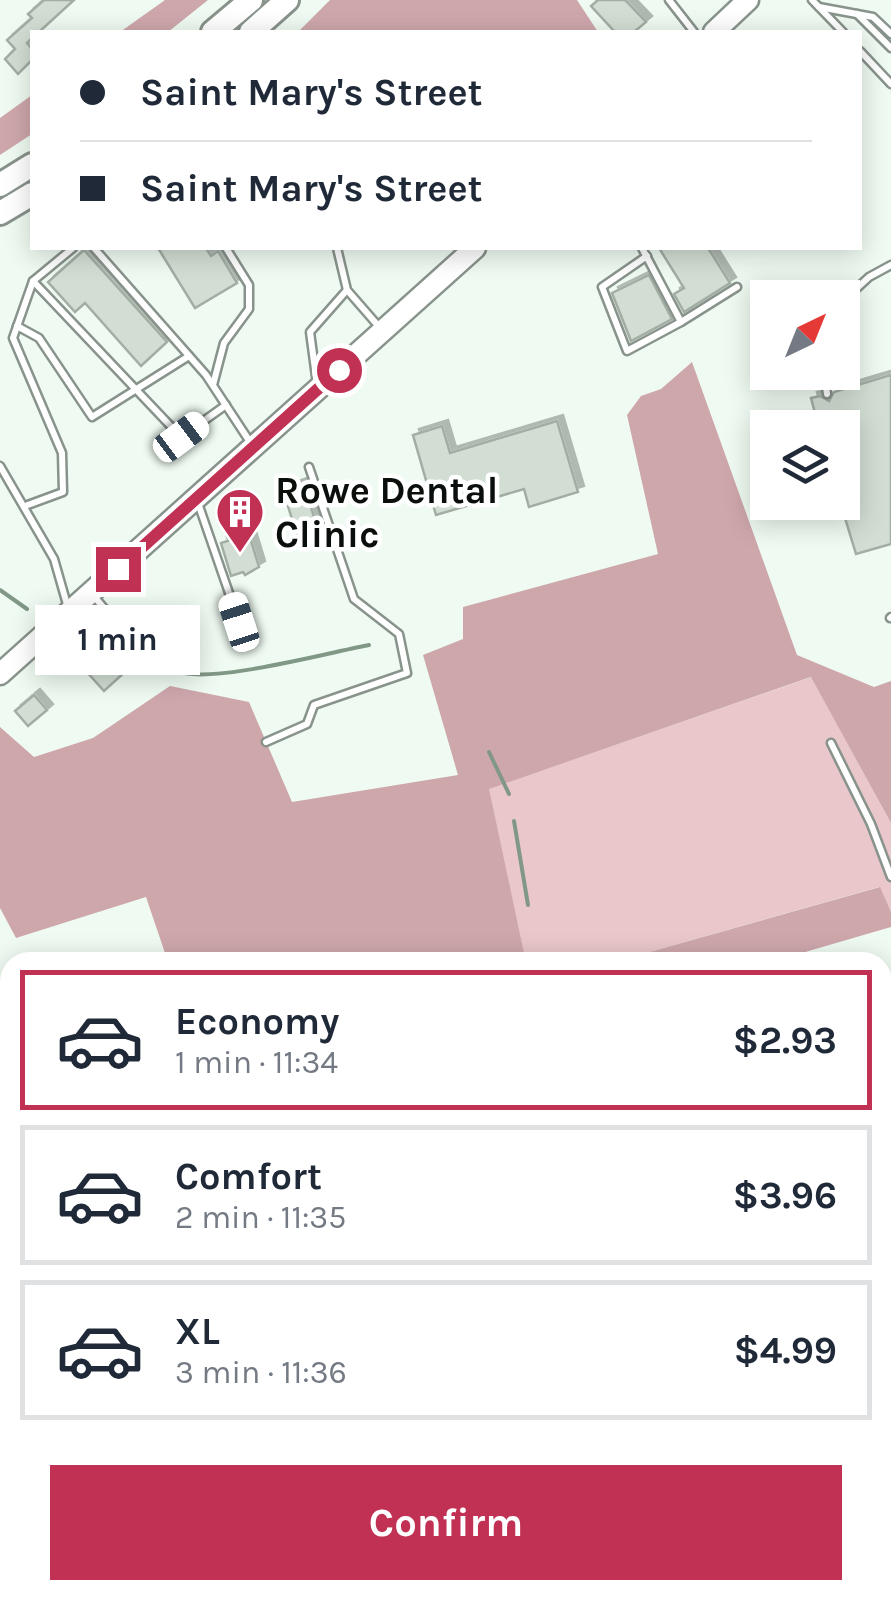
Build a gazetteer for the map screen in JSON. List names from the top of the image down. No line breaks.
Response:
{"places":{"building":["Rowe Dental Clinic"]},"north":"top right","page":{"banner":["Saint Mary's Street","Saint Mary's Street"],"bubble":"1 min","list":[{"name":"Economy","note":"1 min · 11:34","value":"$2.93"},{"name":"Comfort","note":"2 min · 11:35","value":"$3.96"},{"name":"XL","note":"3 min · 11:36","value":"$4.99"}],"buttons":"Confirm"}}
